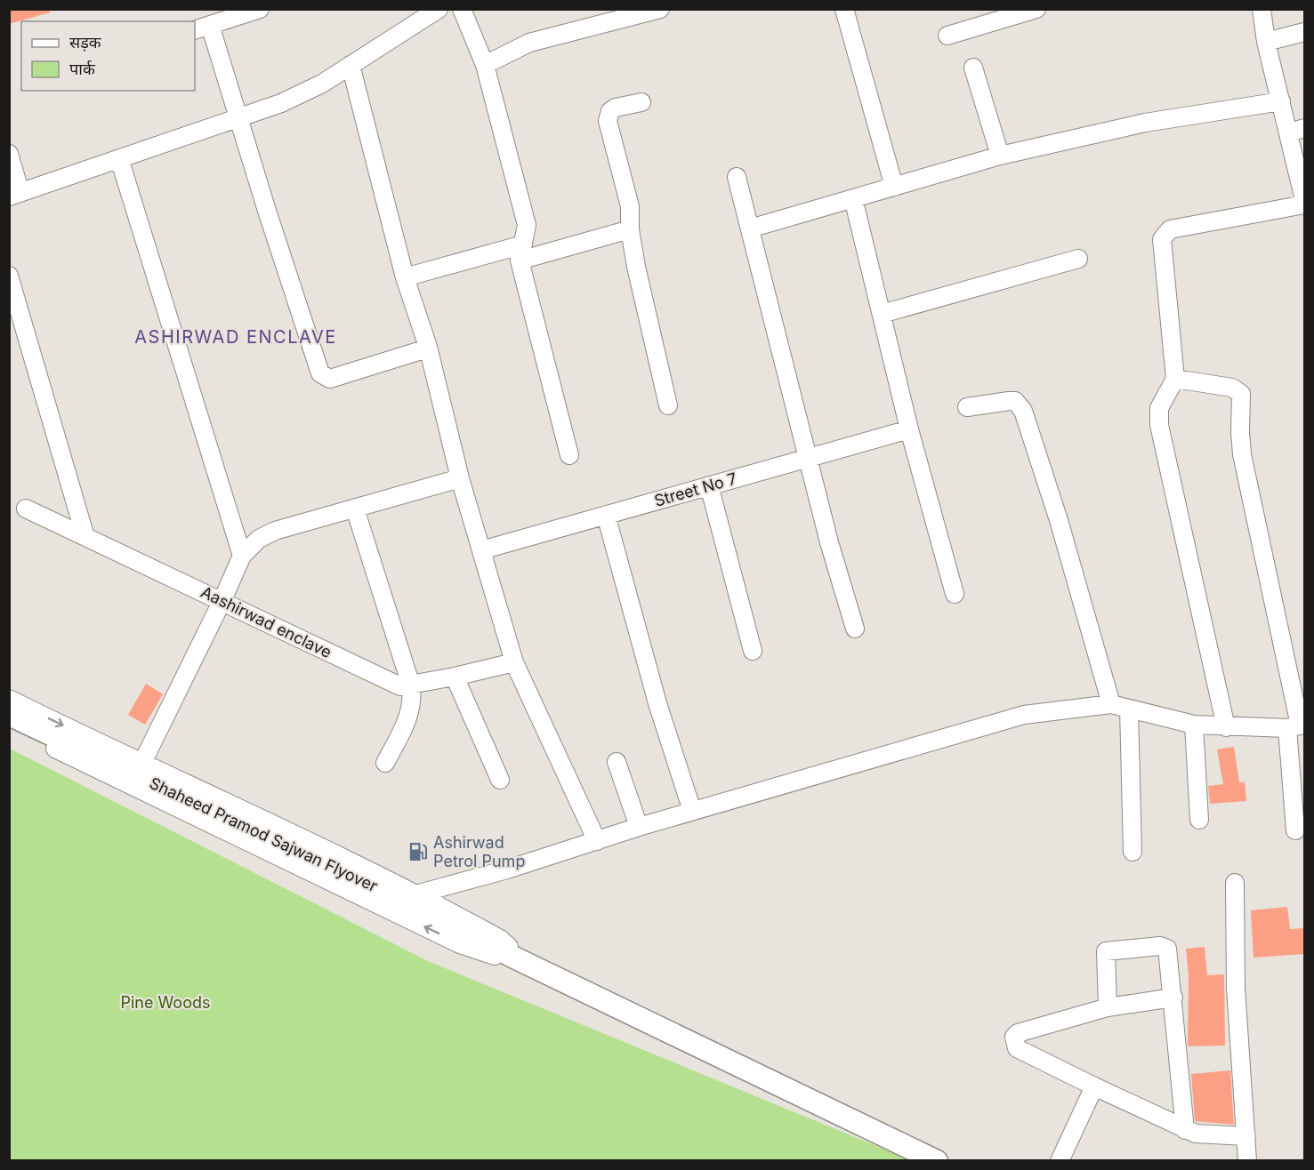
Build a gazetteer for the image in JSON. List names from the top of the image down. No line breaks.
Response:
{"streets":{"main road":["Shaheed Pramod Sajwan Flyover"],"street":["Street No 7","Aashirwad enclave"]},"districts":["ASHIRWAD ENCLAVE"],"parks":["Pine Woods"],"places":{"fuel station":["Ashirwad Petrol Pump"]},"legend":["सड़क","पार्क"]}
